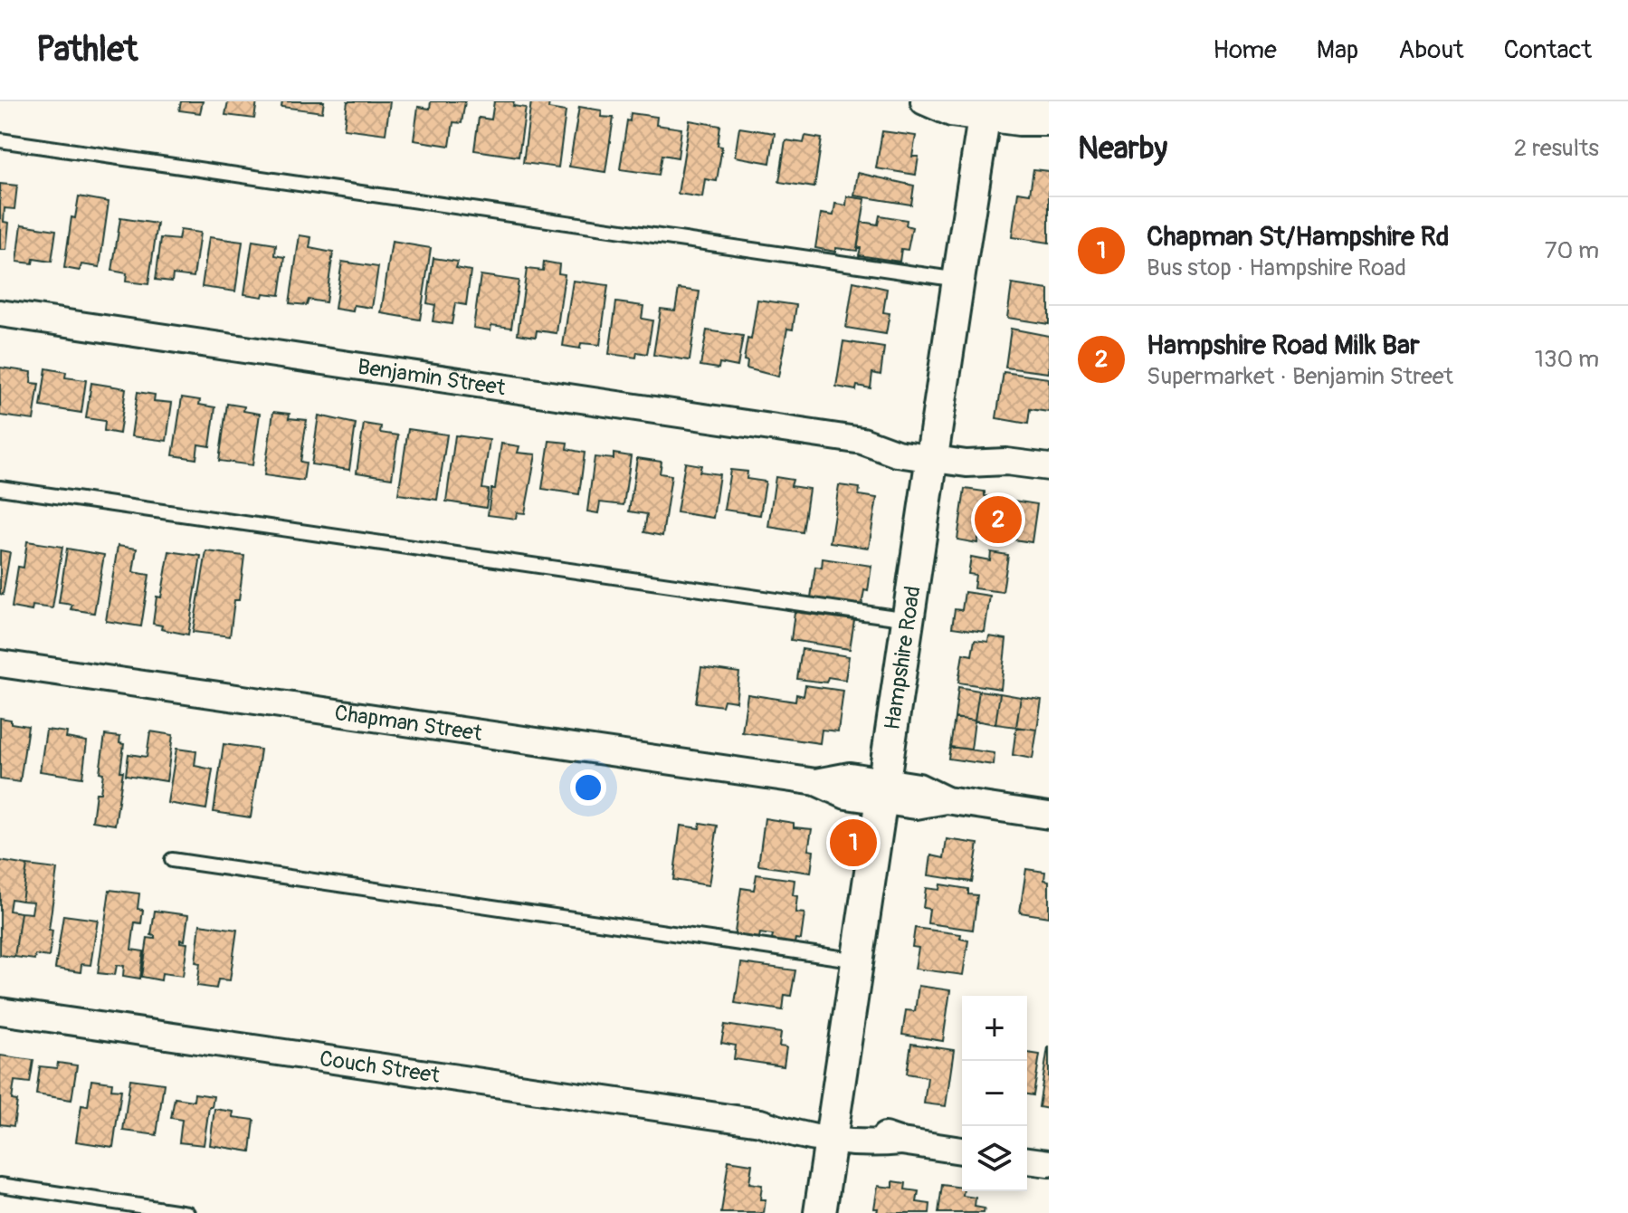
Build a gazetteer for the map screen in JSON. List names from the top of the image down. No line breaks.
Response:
{"streets":{"street":["Benjamin Street","Hampshire Road","Chapman Street","Couch Street"]},"crossings":[["Benjamin Street","Hampshire Road"],["Hampshire Road","Chapman Street"],["Hampshire Road","Couch Street"]],"page":{"header":"Pathlet","nav":["Home","Map","About","Contact"],"heading":["Nearby","2 results"],"list":[{"mark":"1","name":"Chapman St/Hampshire Rd","note":"Bus stop · Hampshire Road","value":"70 m"},{"mark":"2","name":"Hampshire Road Milk Bar","note":"Supermarket · Benjamin Street","value":"130 m"}],"pins":["2","1"],"map_buttons":["+","−"]}}
